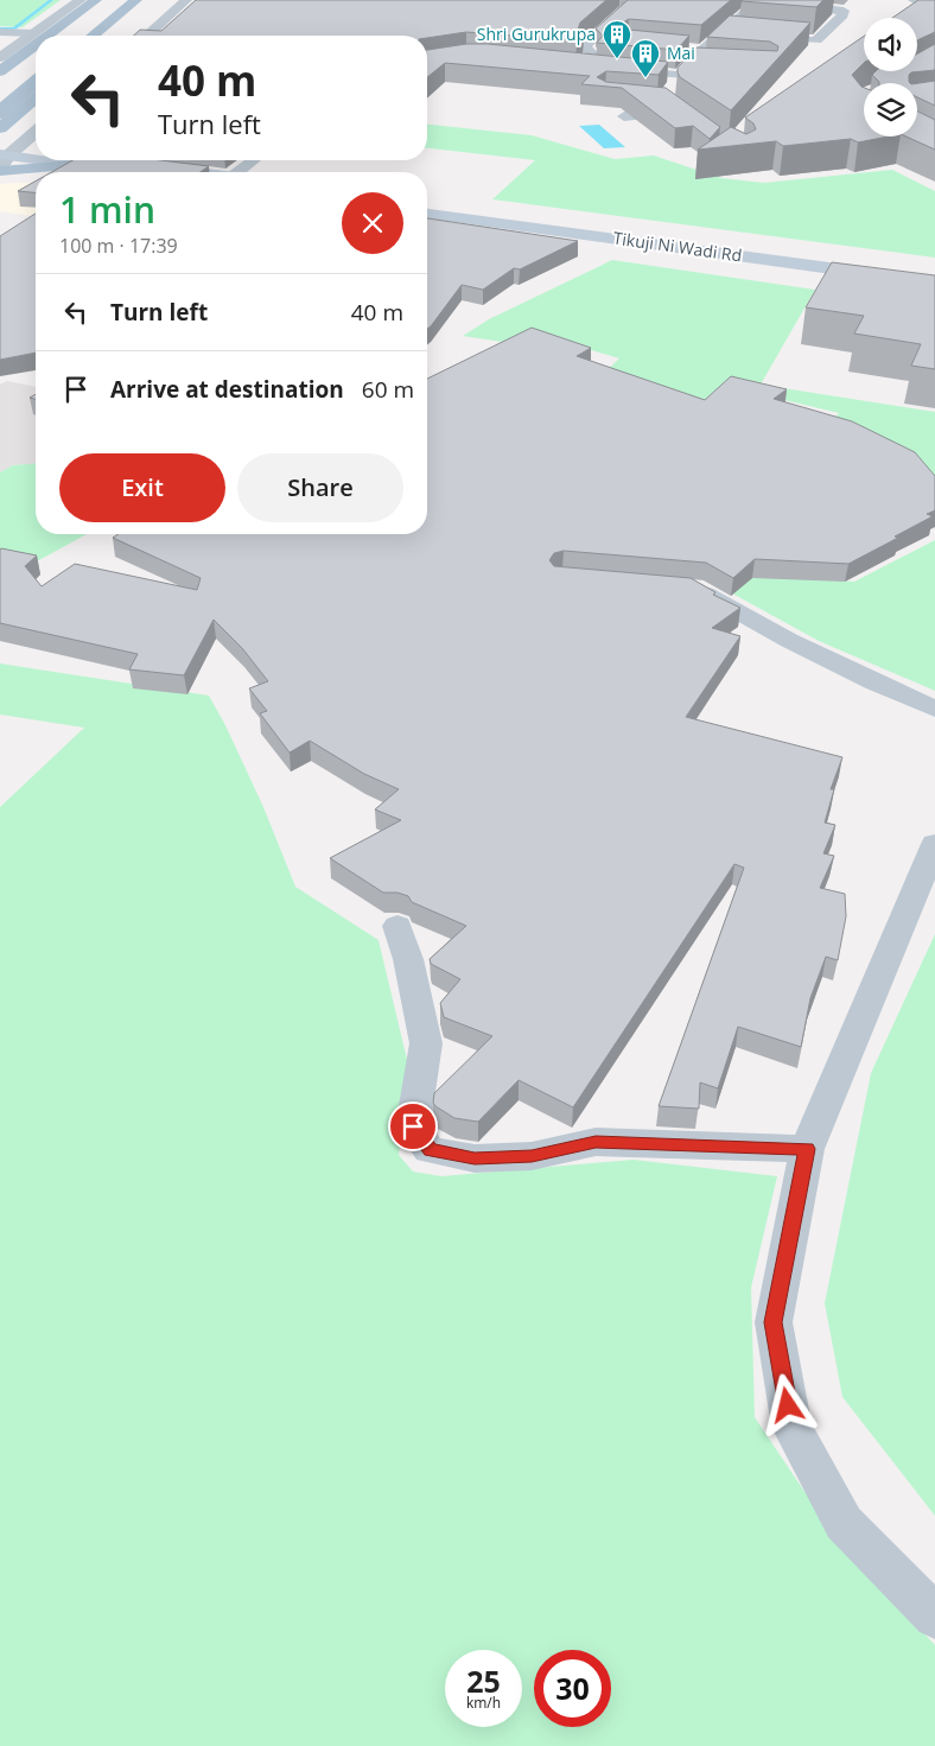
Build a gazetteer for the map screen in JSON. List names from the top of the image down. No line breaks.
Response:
{"streets":{"main road":["Tikuji Ni Wadi Rd"]},"places":{"building":["Shri Gurukrupa","Mai"]},"page":{"turn":["40 m","Turn left"],"heading":["1 min","100 m · 17:39"],"list":[{"name":"Turn left","value":"40 m"},{"name":"Arrive at destination","value":"60 m"}],"buttons":["Exit","Share"],"speed":"25 km/h","limit":"30"}}
